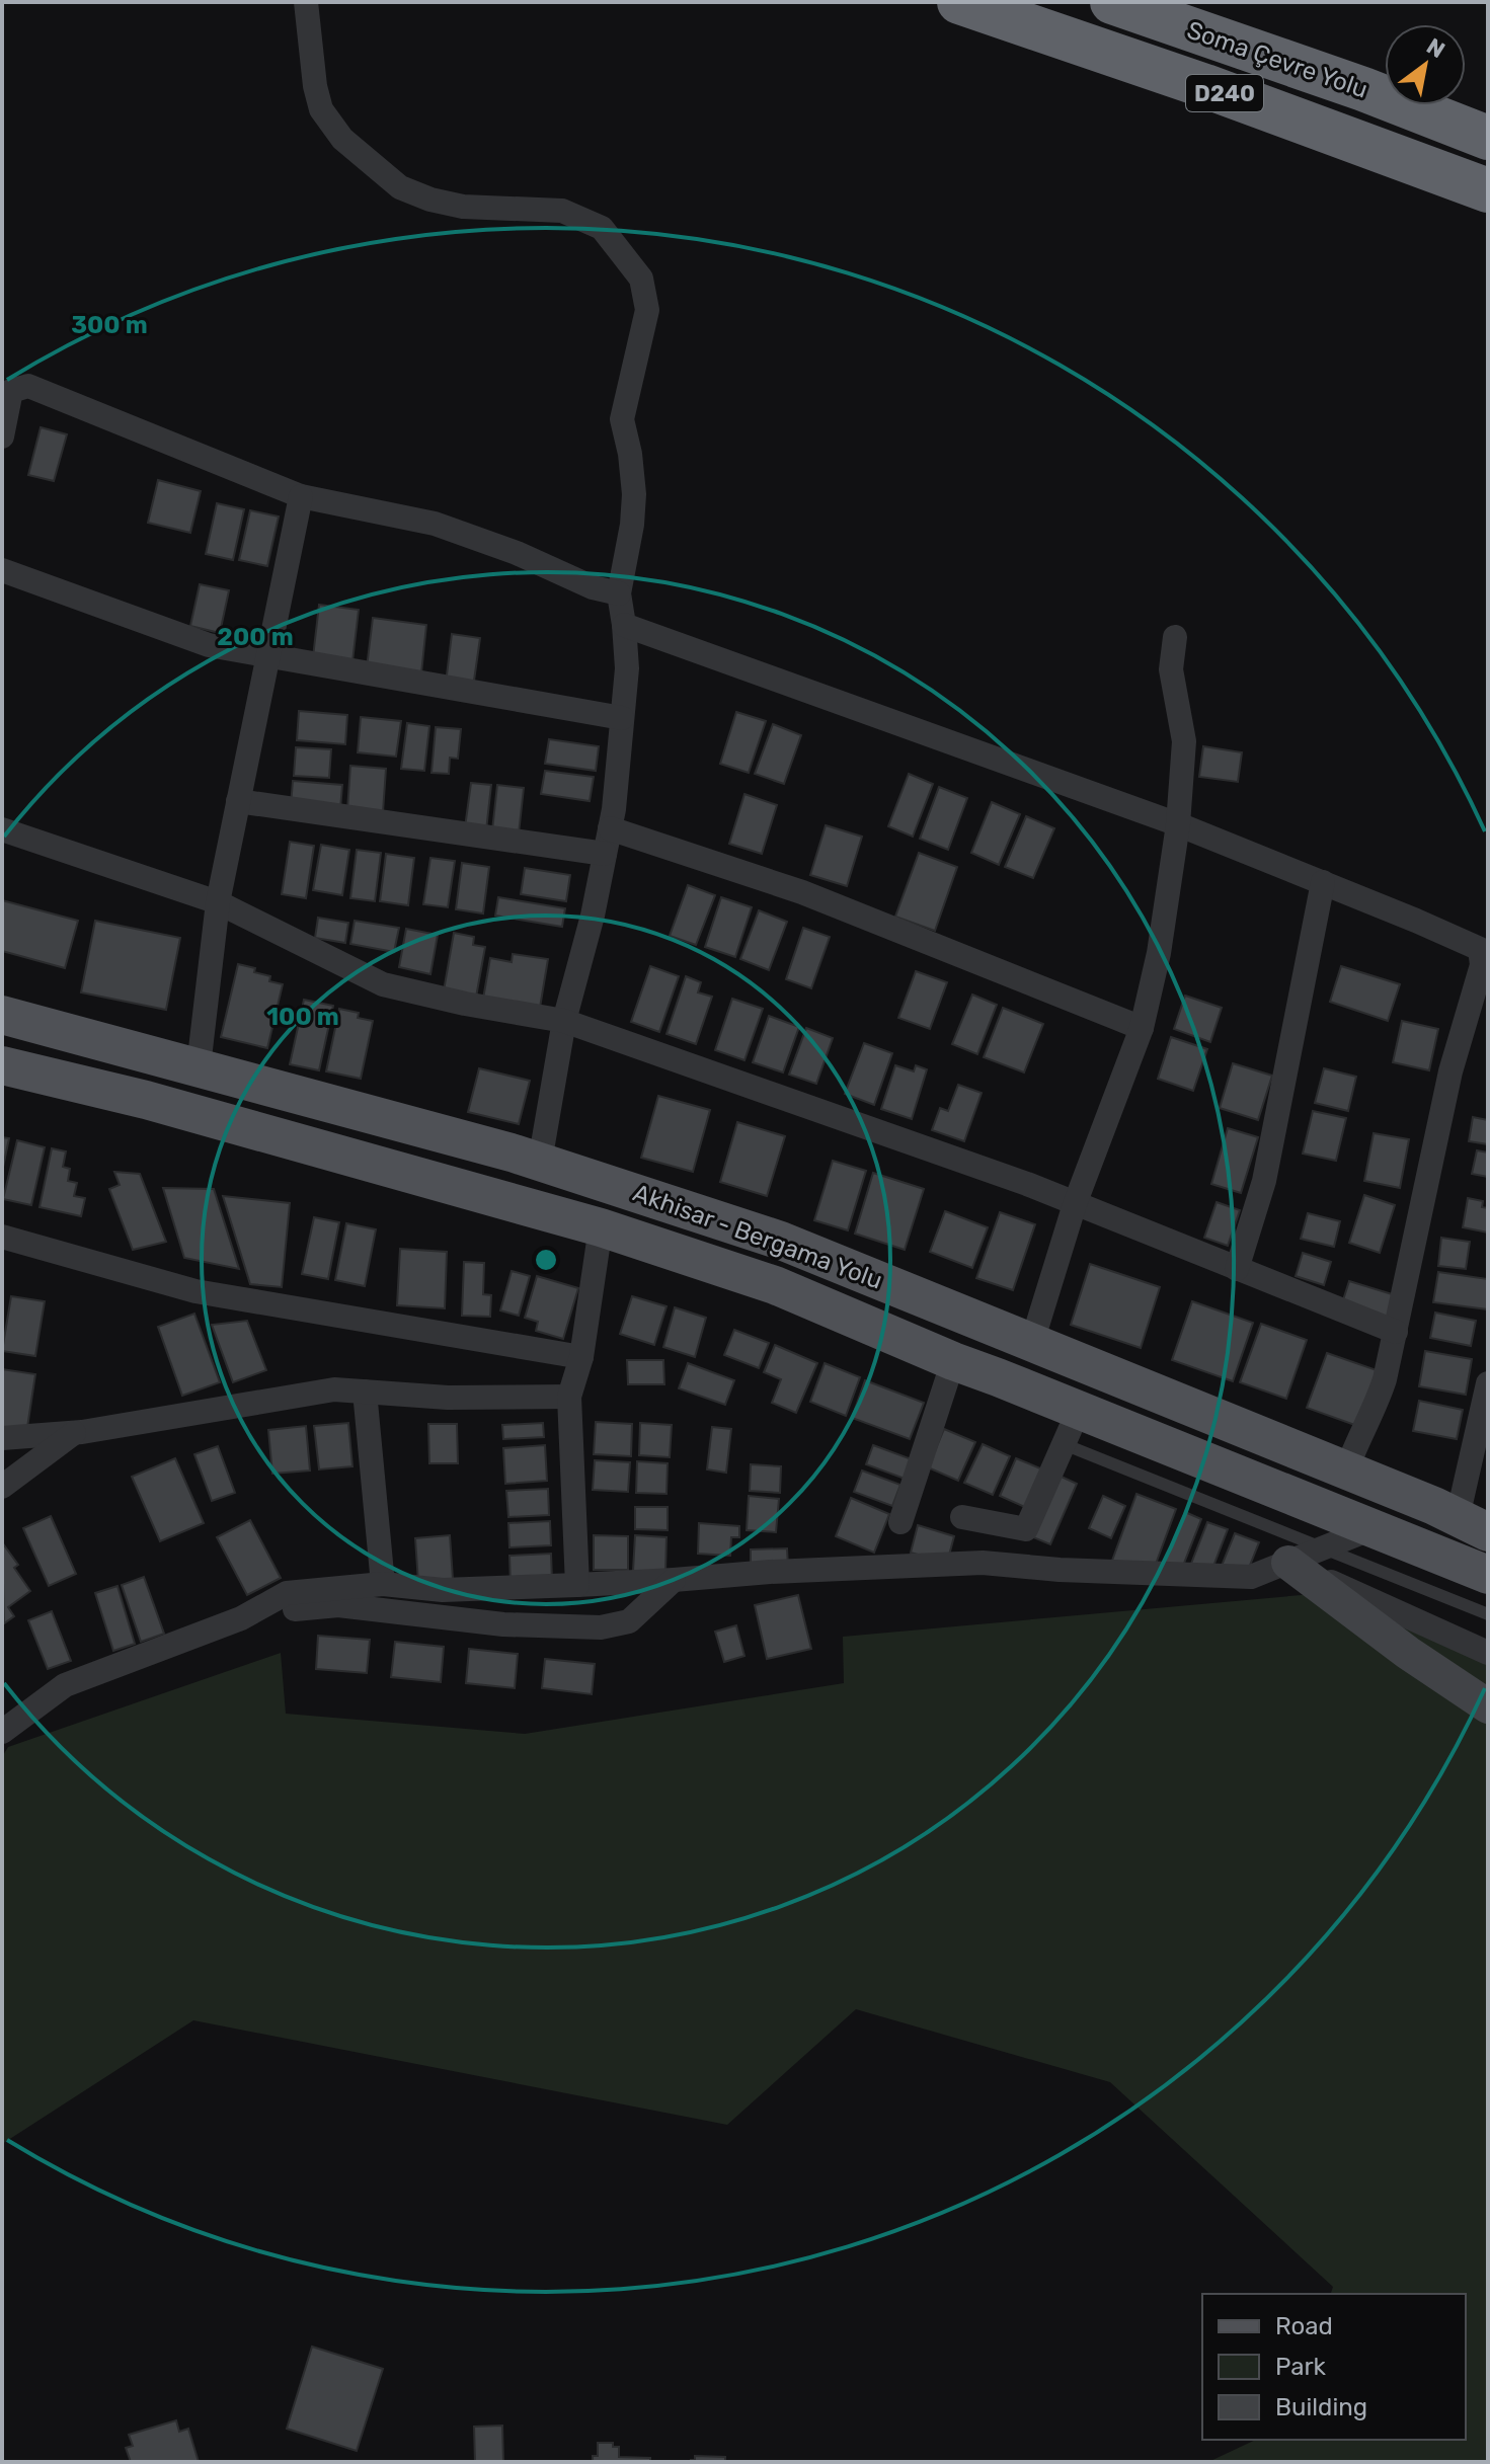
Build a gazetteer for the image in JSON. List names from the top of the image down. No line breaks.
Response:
{"streets":{"highway":["Soma Çevre Yolu","D240"],"main road":["Akhisar - Bergama Yolu"]},"legend":["Road","Park","Building"],"north":"top right","rings":["300 m","200 m","100 m"]}
